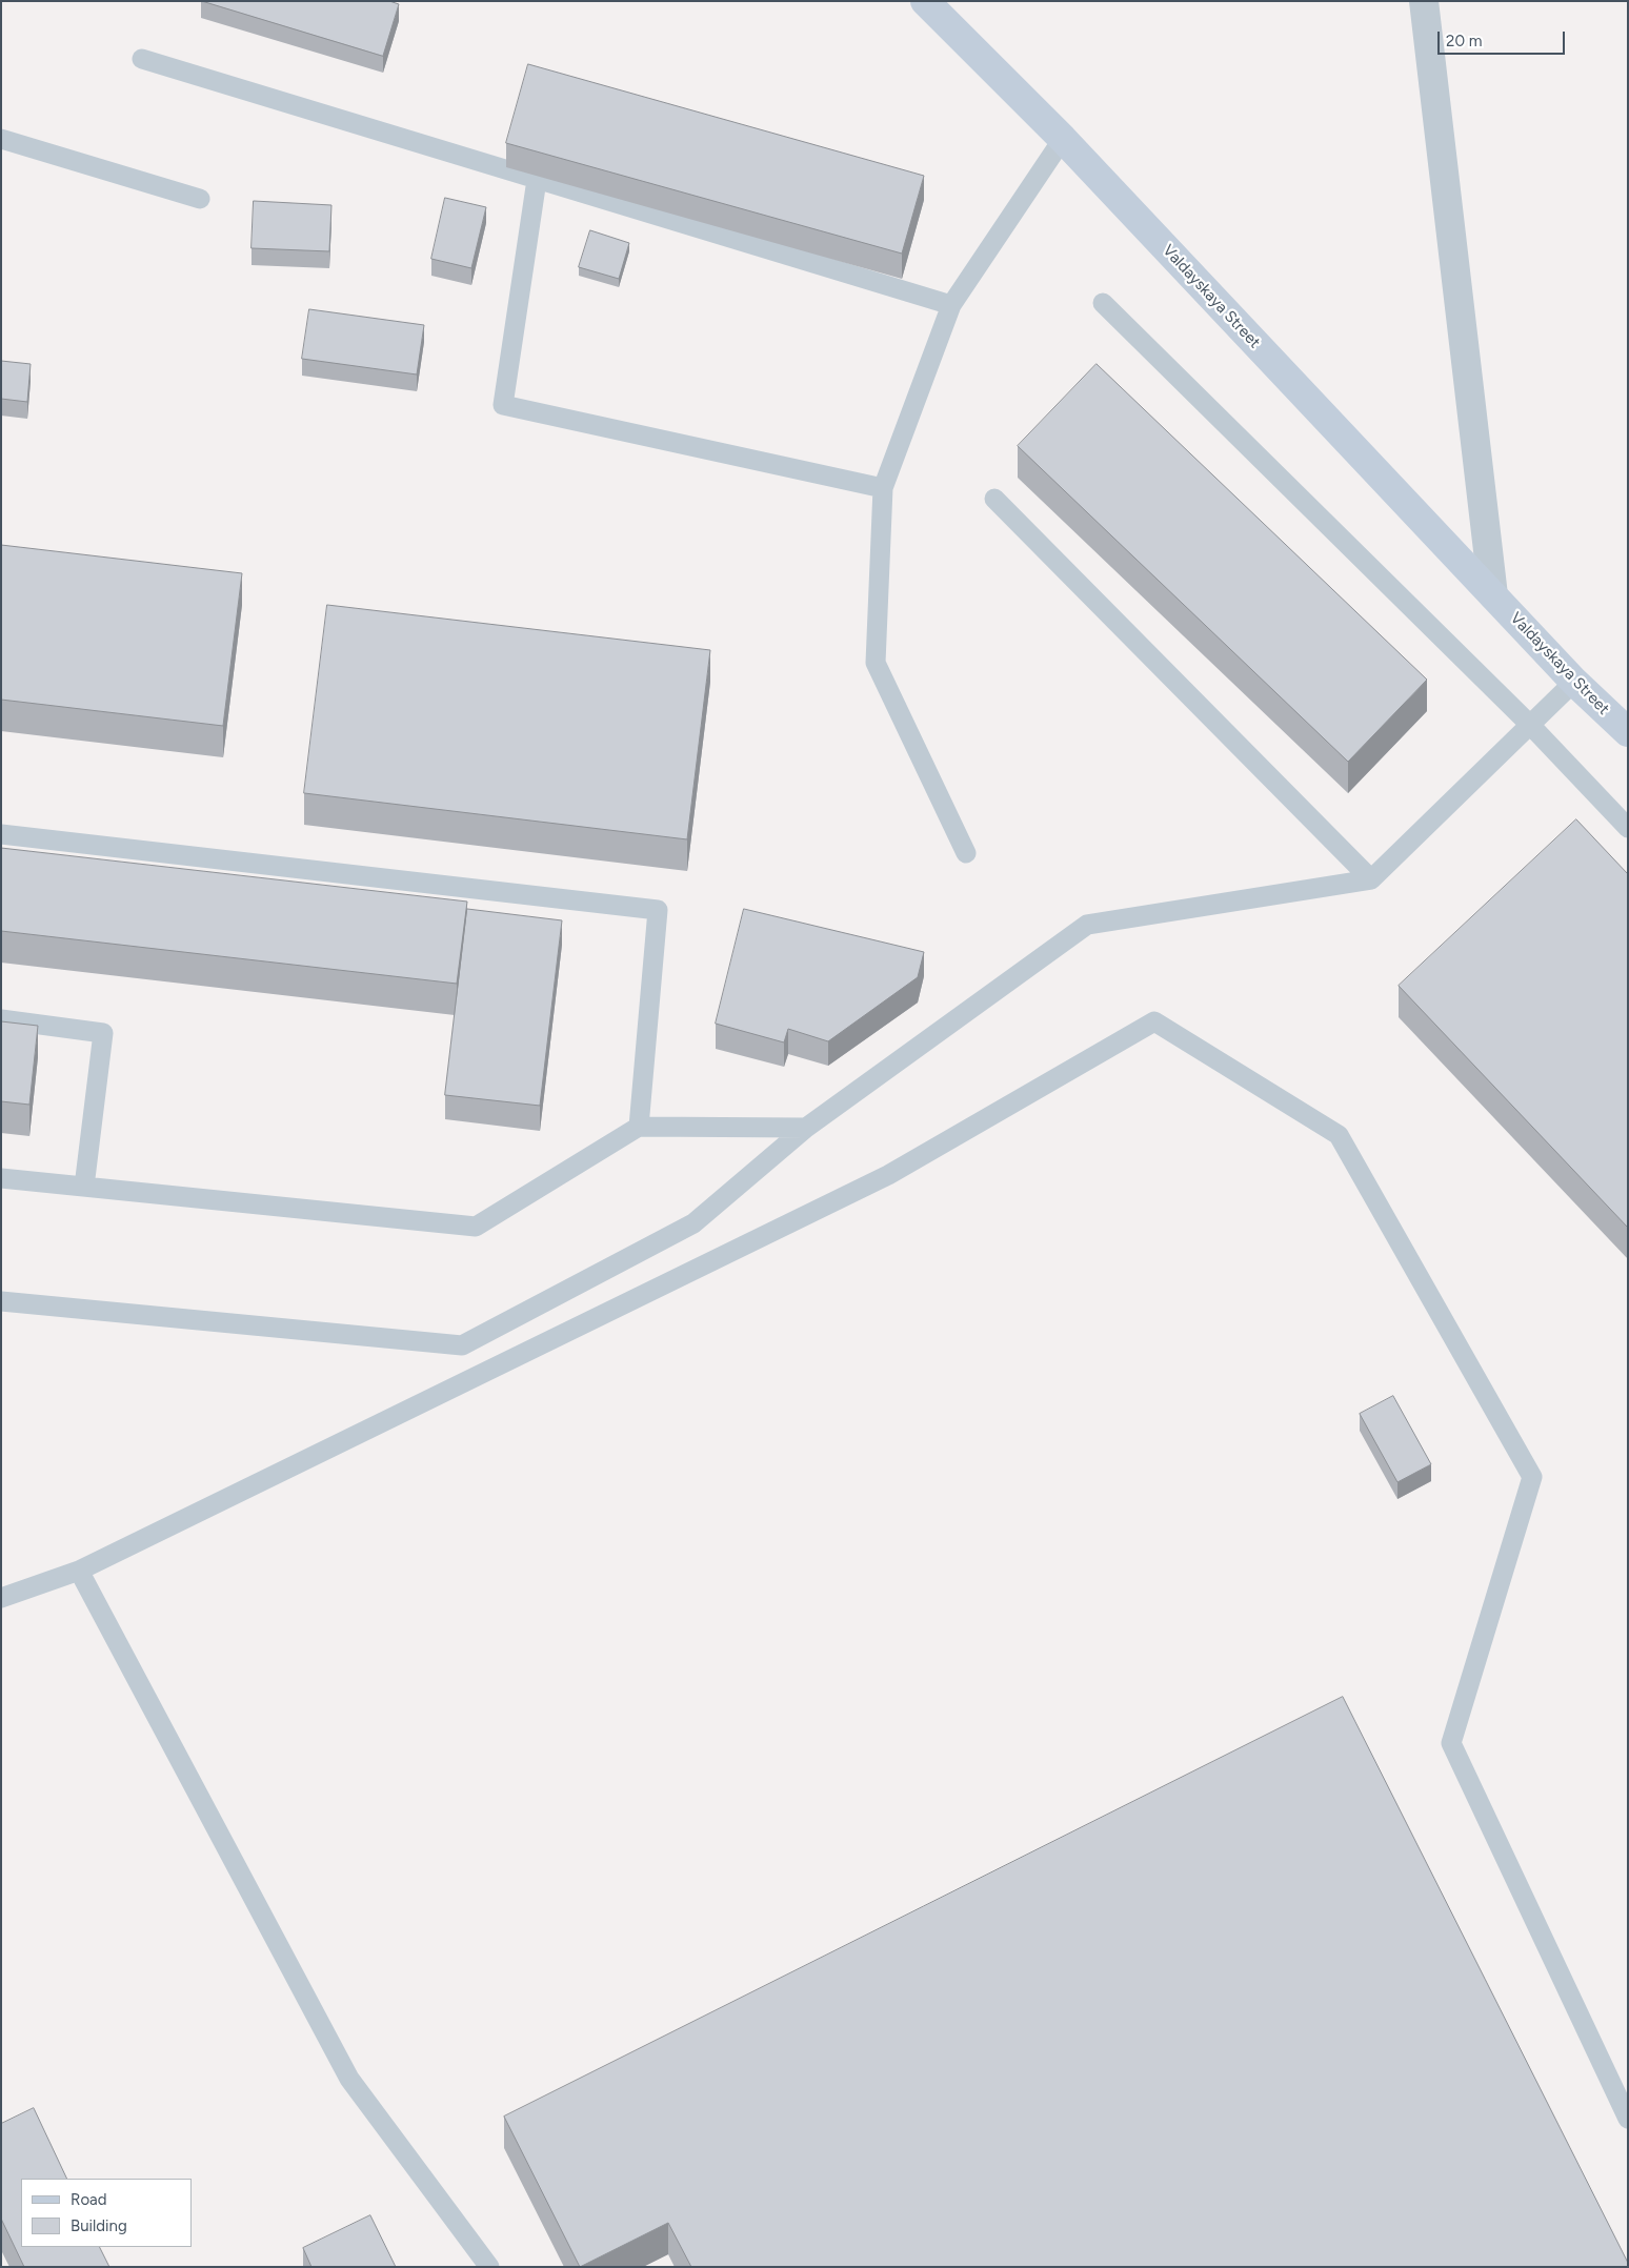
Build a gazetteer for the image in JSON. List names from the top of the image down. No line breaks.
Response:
{"streets":{"street":["Valdayskaya Street"]},"legend":["Road","Building"],"scale_bar":"20 m"}
